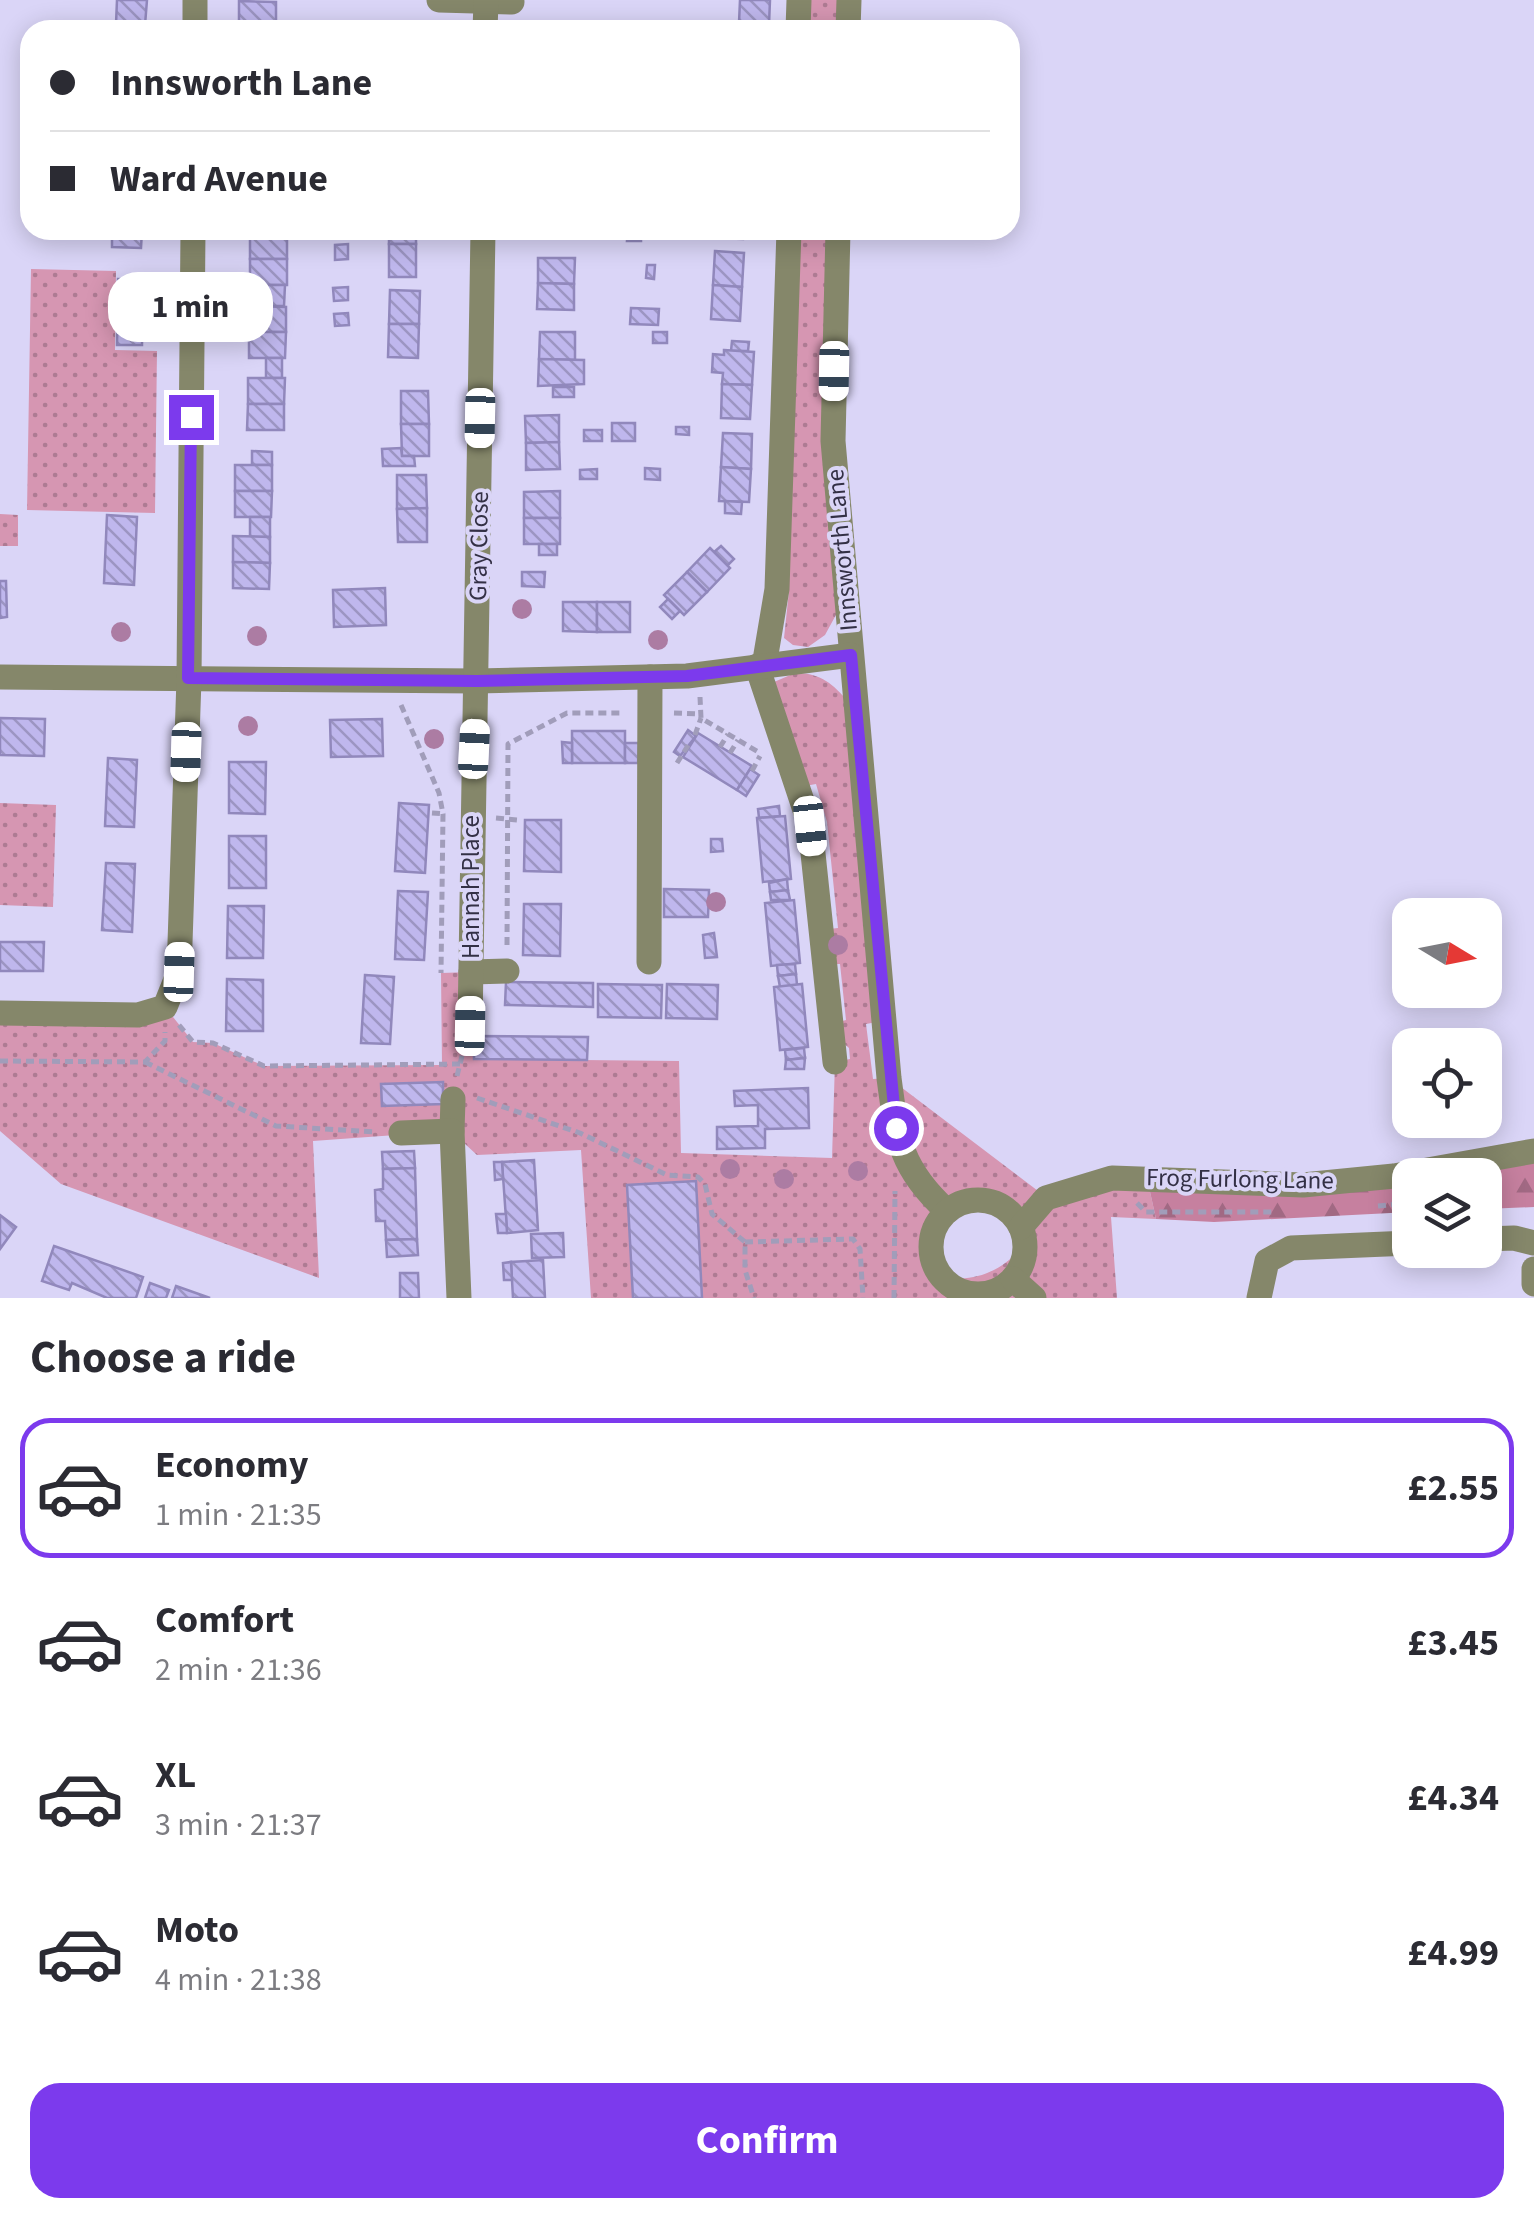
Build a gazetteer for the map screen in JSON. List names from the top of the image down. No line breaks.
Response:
{"streets":{"street":["Gray Close","Innsworth Lane","Hannah Place","Frog Furlong Lane"]},"crossings":[["Gray Close","Hannah Place"],["Innsworth Lane","Frog Furlong Lane"]],"north":"right","page":{"banner":["Innsworth Lane","Ward Avenue"],"bubble":"1 min","heading":"Choose a ride","list":[{"name":"Economy","note":"1 min · 21:35","value":"£2.55"},{"name":"Comfort","note":"2 min · 21:36","value":"£3.45"},{"name":"XL","note":"3 min · 21:37","value":"£4.34"},{"name":"Moto","note":"4 min · 21:38","value":"£4.99"}],"buttons":"Confirm"}}
